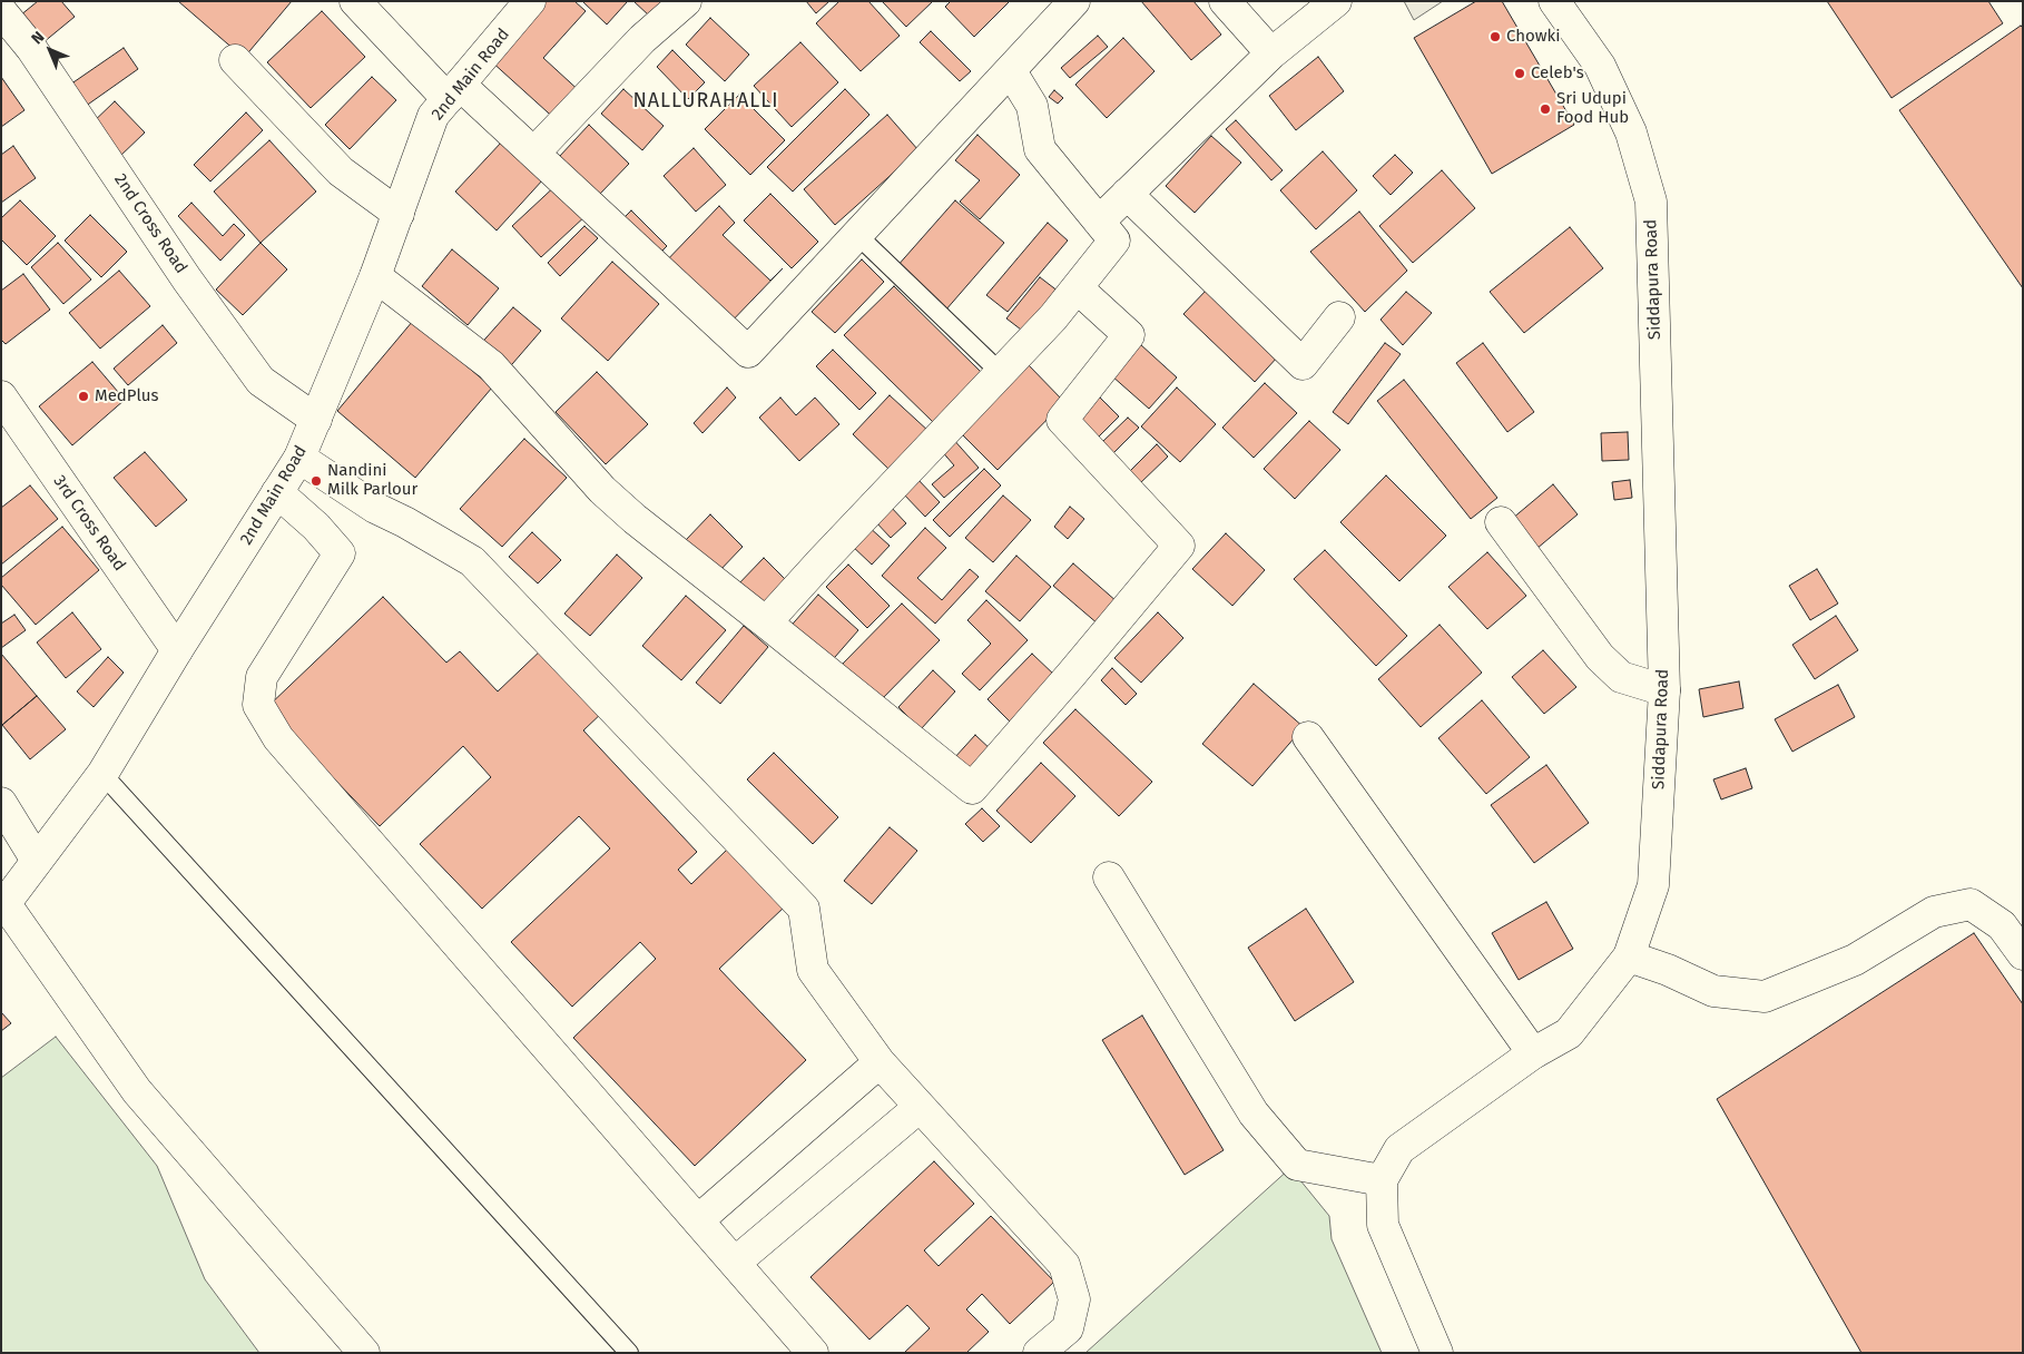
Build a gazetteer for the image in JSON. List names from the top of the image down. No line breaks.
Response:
{"streets":{"street":["2nd Main Road","2nd Cross Road","Siddapura Road","3rd Cross Road"]},"crossings":[["2nd Main Road","2nd Cross Road"],["2nd Main Road","3rd Cross Road"]],"districts":["NALLURAHALLI"],"places":["Chowki","Celeb's","Sri Udupi Food Hub","MedPlus","Nandini Milk Parlour"],"north":"top left"}
